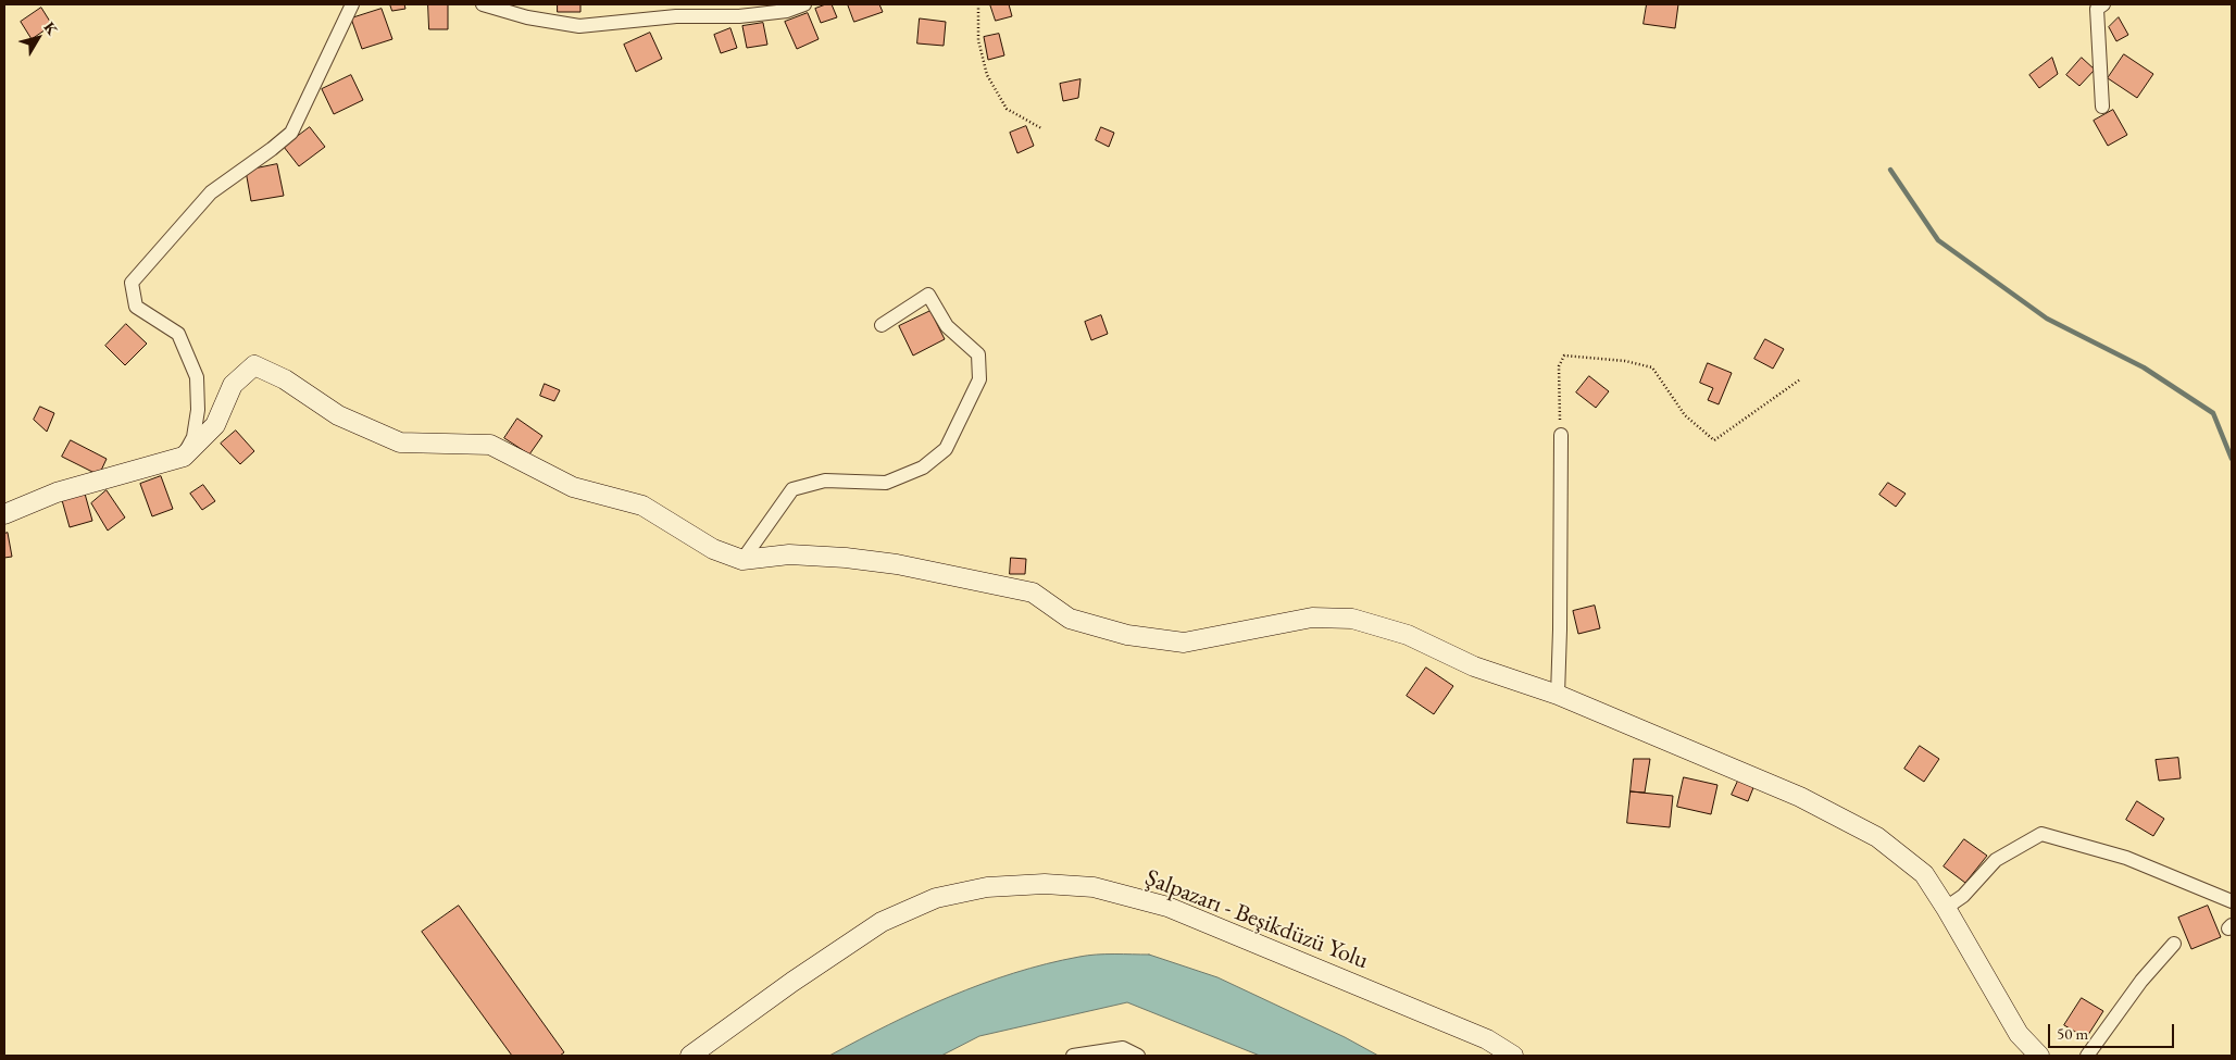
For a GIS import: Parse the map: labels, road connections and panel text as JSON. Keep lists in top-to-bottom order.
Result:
{
  "streets": {
    "street": ["Şalpazarı - Beşikdüzü Yolu"]
  },
  "scale_bar": "50 m",
  "north": "top right"
}
